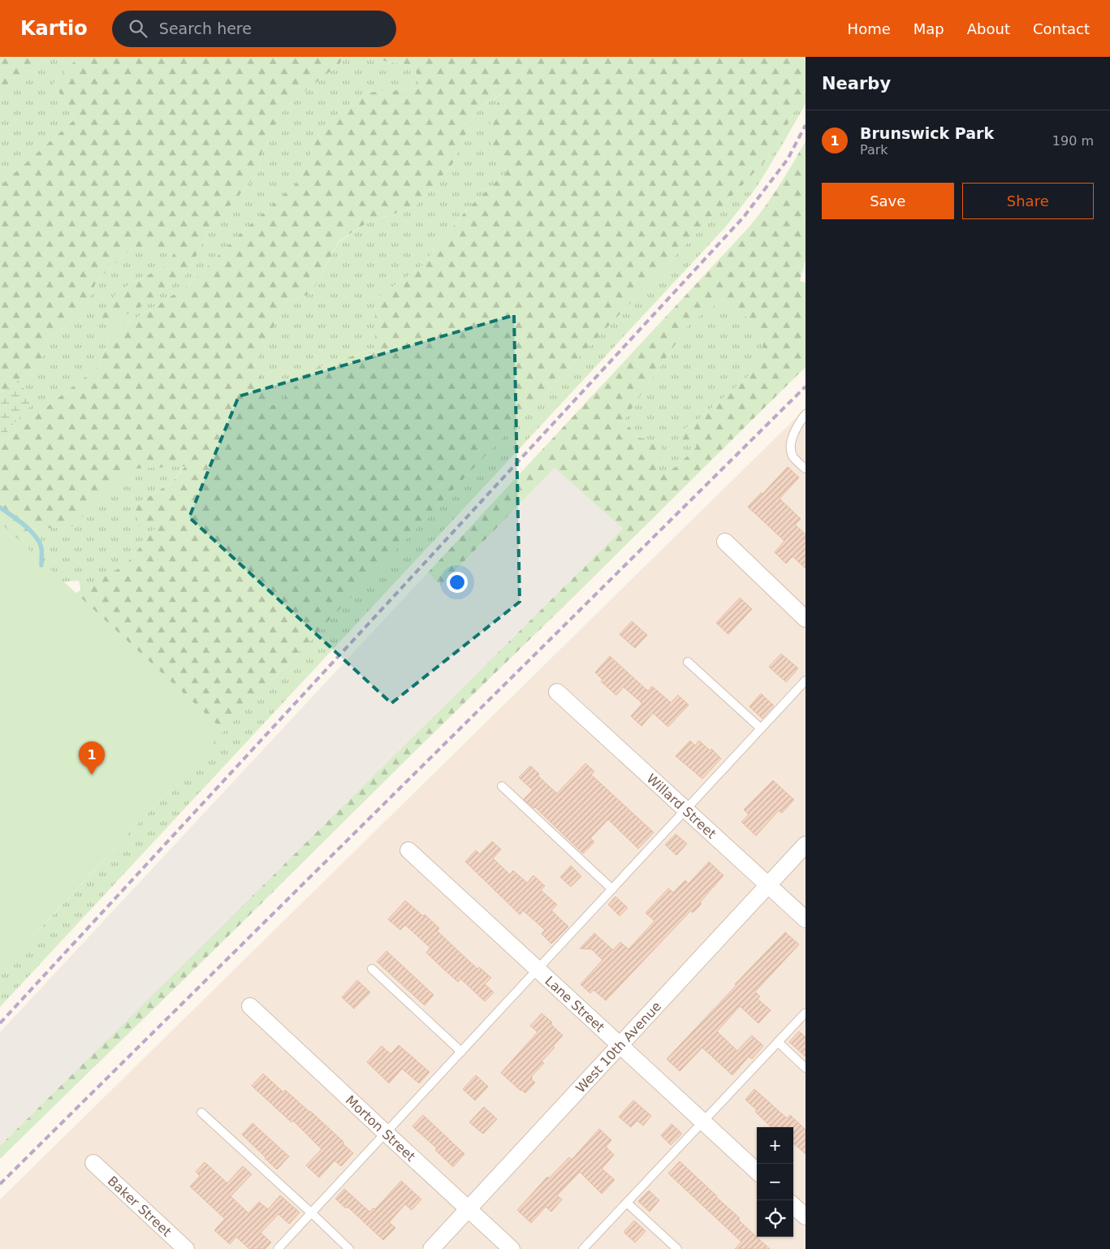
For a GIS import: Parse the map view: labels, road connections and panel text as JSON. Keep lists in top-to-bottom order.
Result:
{
  "streets": {
    "street": [
      "Willard Street",
      "Lane Street",
      "West 10th Avenue",
      "Morton Street",
      "Baker Street"
    ]
  },
  "crossings": [
    ["Willard Street", "West 10th Avenue"],
    ["Lane Street", "West 10th Avenue"],
    ["West 10th Avenue", "Morton Street"]
  ],
  "page": {
    "header": "Kartio",
    "search": "Search here",
    "nav": [
      "Home",
      "Map",
      "About",
      "Contact"
    ],
    "heading": "Nearby",
    "list": [
      {
        "mark": "1",
        "name": "Brunswick Park",
        "note": "Park",
        "value": "190 m"
      }
    ],
    "buttons": ["Save", "Share"],
    "pins": "1",
    "map_buttons": ["+", "−"]
  }
}
